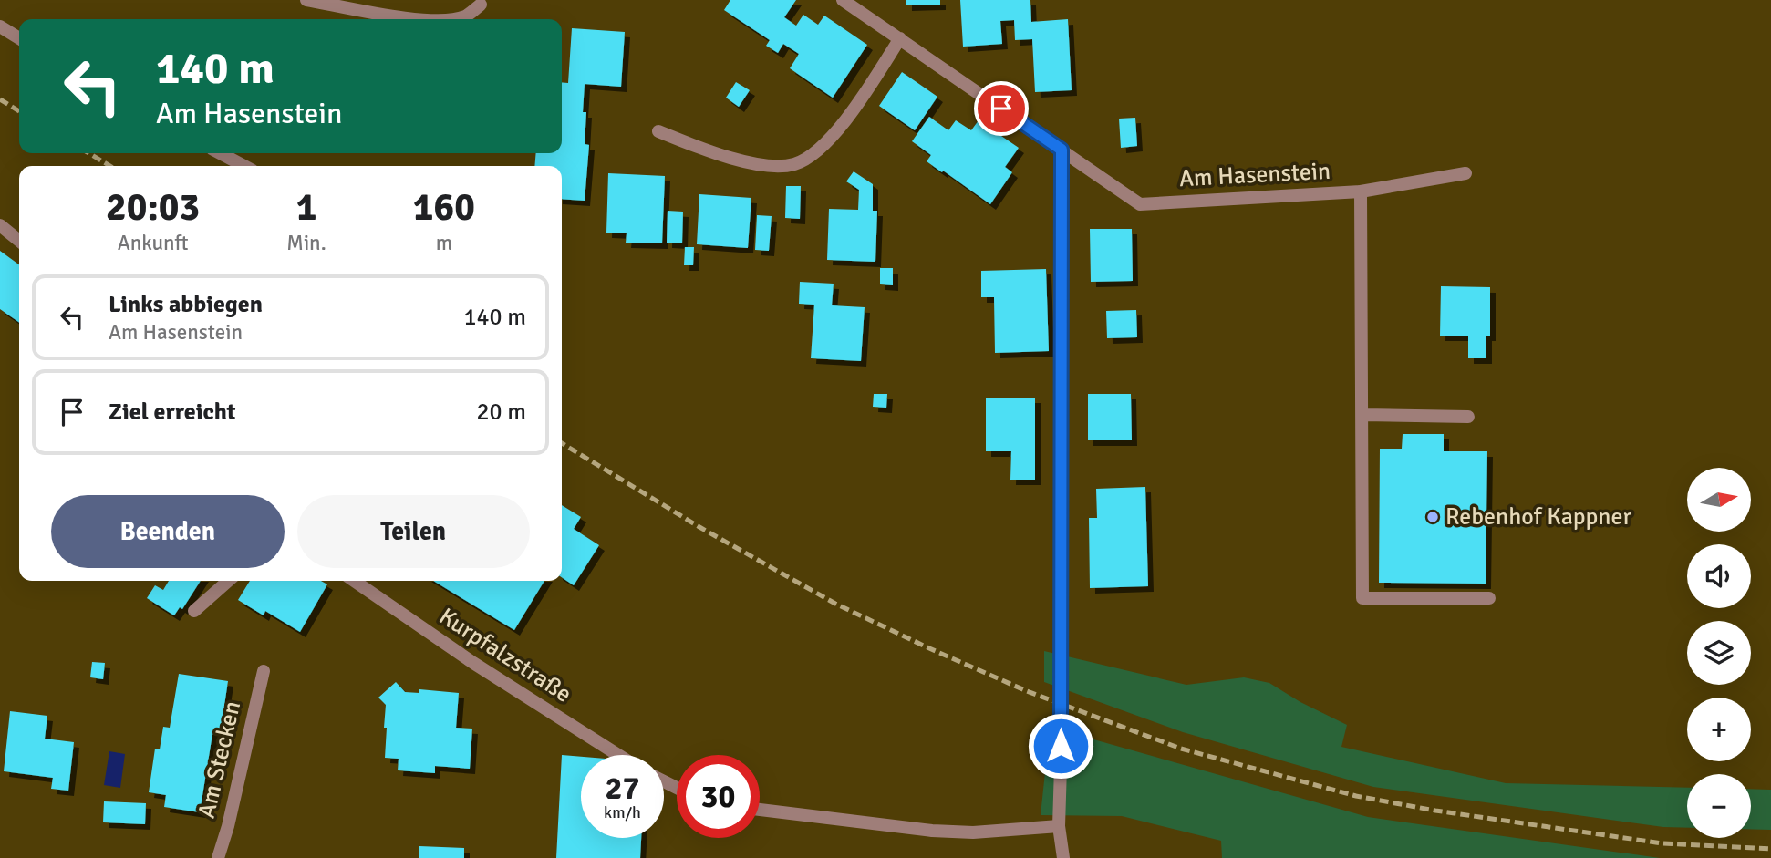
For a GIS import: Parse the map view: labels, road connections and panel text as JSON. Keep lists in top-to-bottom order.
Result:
{
  "streets": {
    "street": ["Am Hasenstein", "Kurpfalzstraße", "Am Stecken"]
  },
  "places": ["Rebenhof Kappner"],
  "north": "right",
  "page": {
    "turn": ["140 m", "Am Hasenstein"],
    "eta": [
      "20:03",
      "Ankunft",
      "1",
      "Min.",
      "160",
      "m"
    ],
    "list": [
      {
        "name": "Links abbiegen",
        "note": "Am Hasenstein",
        "value": "140 m"
      },
      {
        "name": "Ziel erreicht",
        "value": "20 m"
      }
    ],
    "map_buttons": ["+", "−"],
    "buttons": ["Beenden", "Teilen"],
    "speed": "27 km/h",
    "limit": "30"
  }
}
